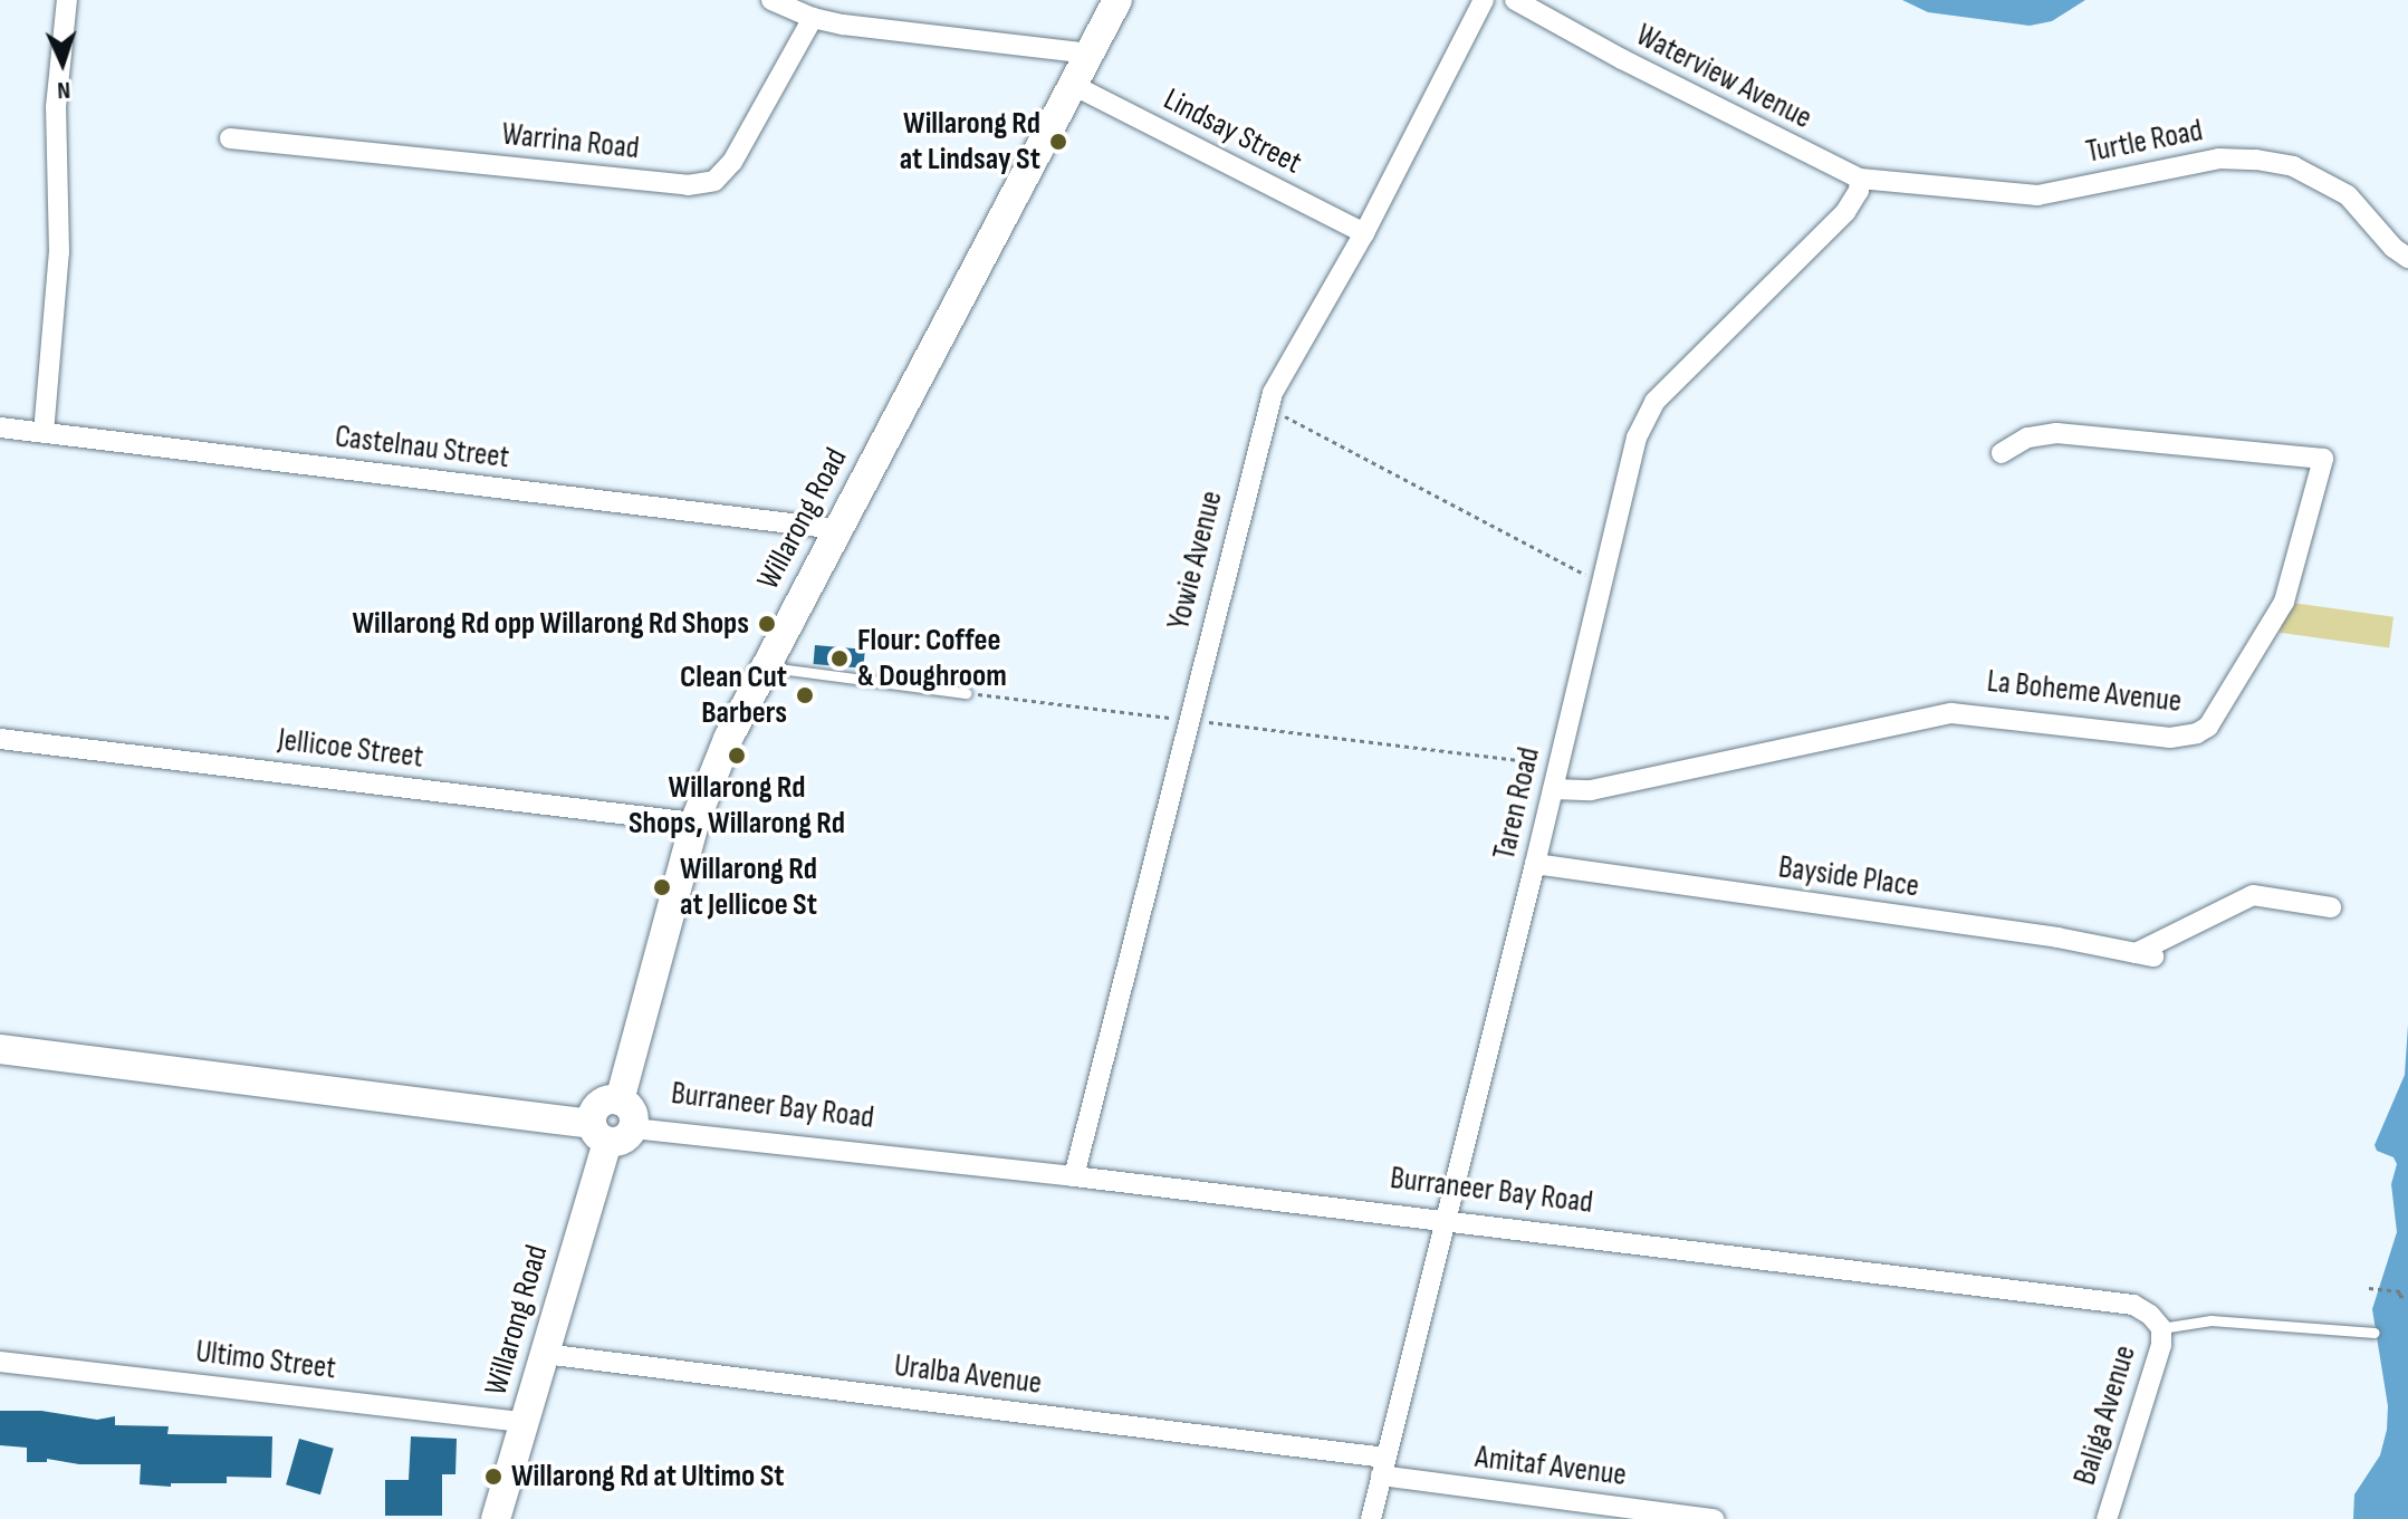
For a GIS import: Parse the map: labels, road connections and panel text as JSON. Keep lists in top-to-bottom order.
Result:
{
  "streets": {
    "street": [
      "Waterview Avenue",
      "Lindsay Street",
      "Warrina Road",
      "Turtle Road",
      "Castelnau Street",
      "Willarong Road",
      "Yowie Avenue",
      "La Boheme Avenue",
      "Jellicoe Street",
      "Taren Road",
      "Bayside Place",
      "Burraneer Bay Road",
      "Ultimo Street",
      "Uralba Avenue",
      "Baliga Avenue",
      "Amitaf Avenue"
    ]
  },
  "crossings": [
    ["Waterview Avenue", "Turtle Road"],
    ["Waterview Avenue", "Taren Road"],
    ["Lindsay Street", "Willarong Road"],
    ["Lindsay Street", "Yowie Avenue"],
    ["Turtle Road", "Taren Road"],
    ["Castelnau Street", "Willarong Road"],
    ["Willarong Road", "Jellicoe Street"],
    ["Willarong Road", "Burraneer Bay Road"],
    ["Willarong Road", "Ultimo Street"],
    ["Willarong Road", "Uralba Avenue"],
    ["Yowie Avenue", "Burraneer Bay Road"],
    ["La Boheme Avenue", "Taren Road"],
    ["Taren Road", "Bayside Place"],
    ["Taren Road", "Burraneer Bay Road"],
    ["Taren Road", "Uralba Avenue"],
    ["Taren Road", "Amitaf Avenue"],
    ["Burraneer Bay Road", "Baliga Avenue"],
    ["Uralba Avenue", "Amitaf Avenue"]
  ],
  "places": [
    "Willarong Rd at Lindsay St",
    "Willarong Rd opp Willarong Rd Shops",
    "Flour: Coffee & Doughroom",
    "Clean Cut Barbers",
    "Willarong Rd Shops, Willarong Rd",
    "Willarong Rd at Jellicoe St",
    "Willarong Rd at Ultimo St"
  ],
  "north": "bottom"
}
